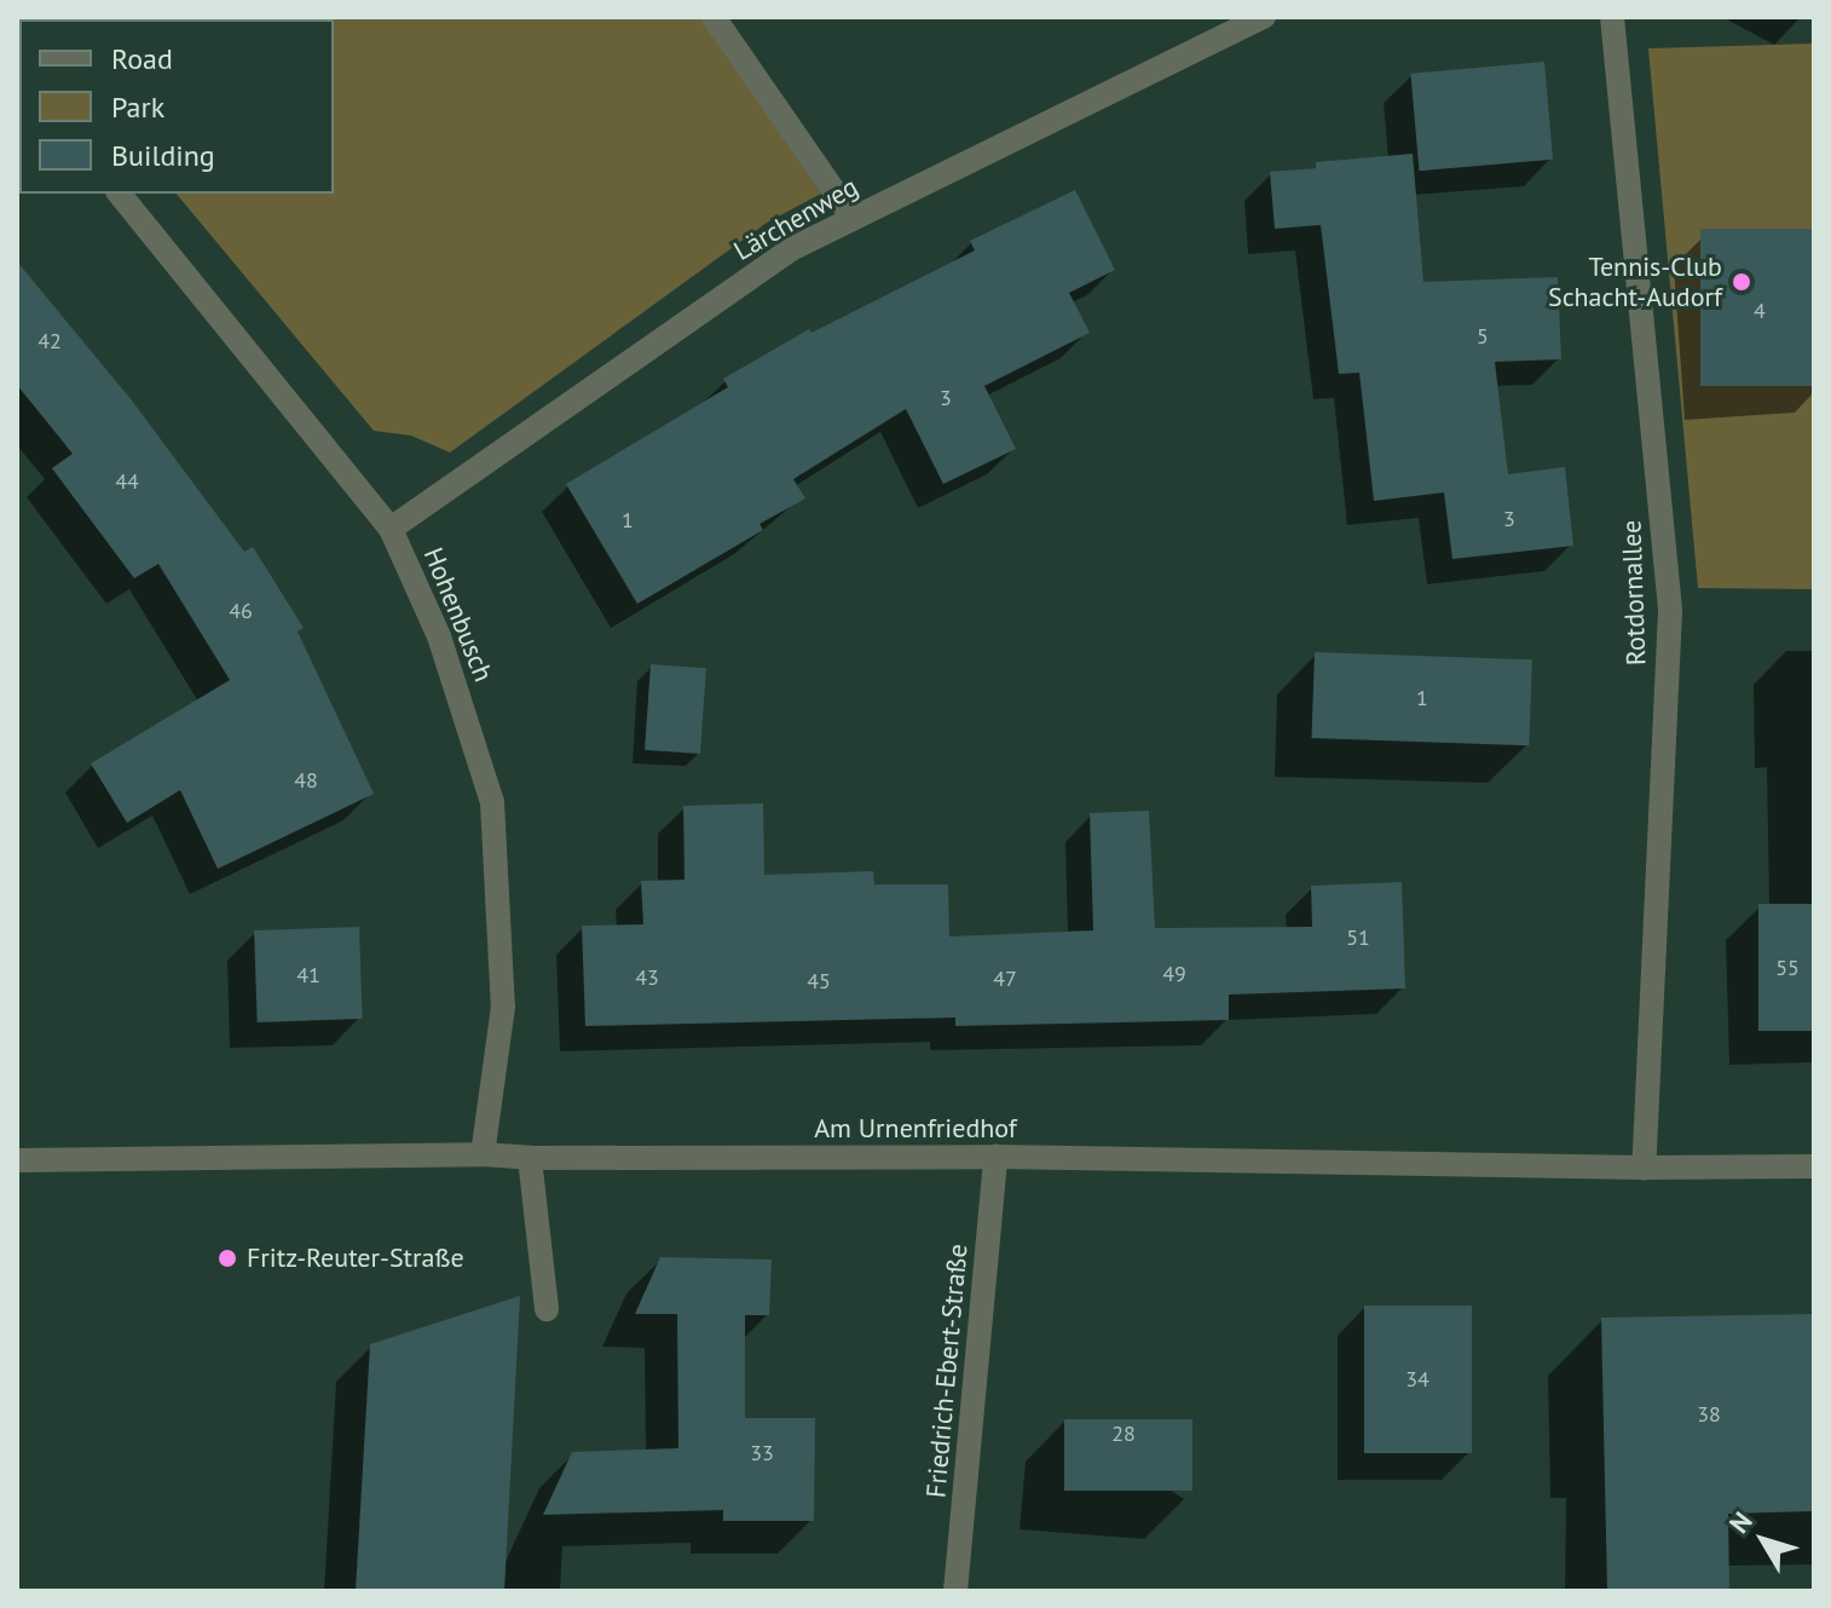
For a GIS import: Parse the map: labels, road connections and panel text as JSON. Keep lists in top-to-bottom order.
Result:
{
  "streets": {
    "street": [
      "Lärchenweg",
      "Rotdornallee",
      "Hohenbusch",
      "Am Urnenfriedhof",
      "Friedrich-Ebert-Straße"
    ]
  },
  "crossings": [
    ["Lärchenweg", "Hohenbusch"],
    ["Rotdornallee", "Am Urnenfriedhof"],
    ["Hohenbusch", "Am Urnenfriedhof"],
    ["Am Urnenfriedhof", "Friedrich-Ebert-Straße"]
  ],
  "places": ["Tennis-Club Schacht-Audorf", "Fritz-Reuter-Straße"],
  "house_numbers": [
    "4",
    "5",
    "42",
    "3",
    "44",
    "3",
    "1",
    "46",
    "1",
    "48",
    "51",
    "55",
    "49",
    "41",
    "43",
    "47",
    "45",
    "34",
    "38",
    "28",
    "33"
  ],
  "legend": ["Road", "Park", "Building"],
  "north": "top left"
}
